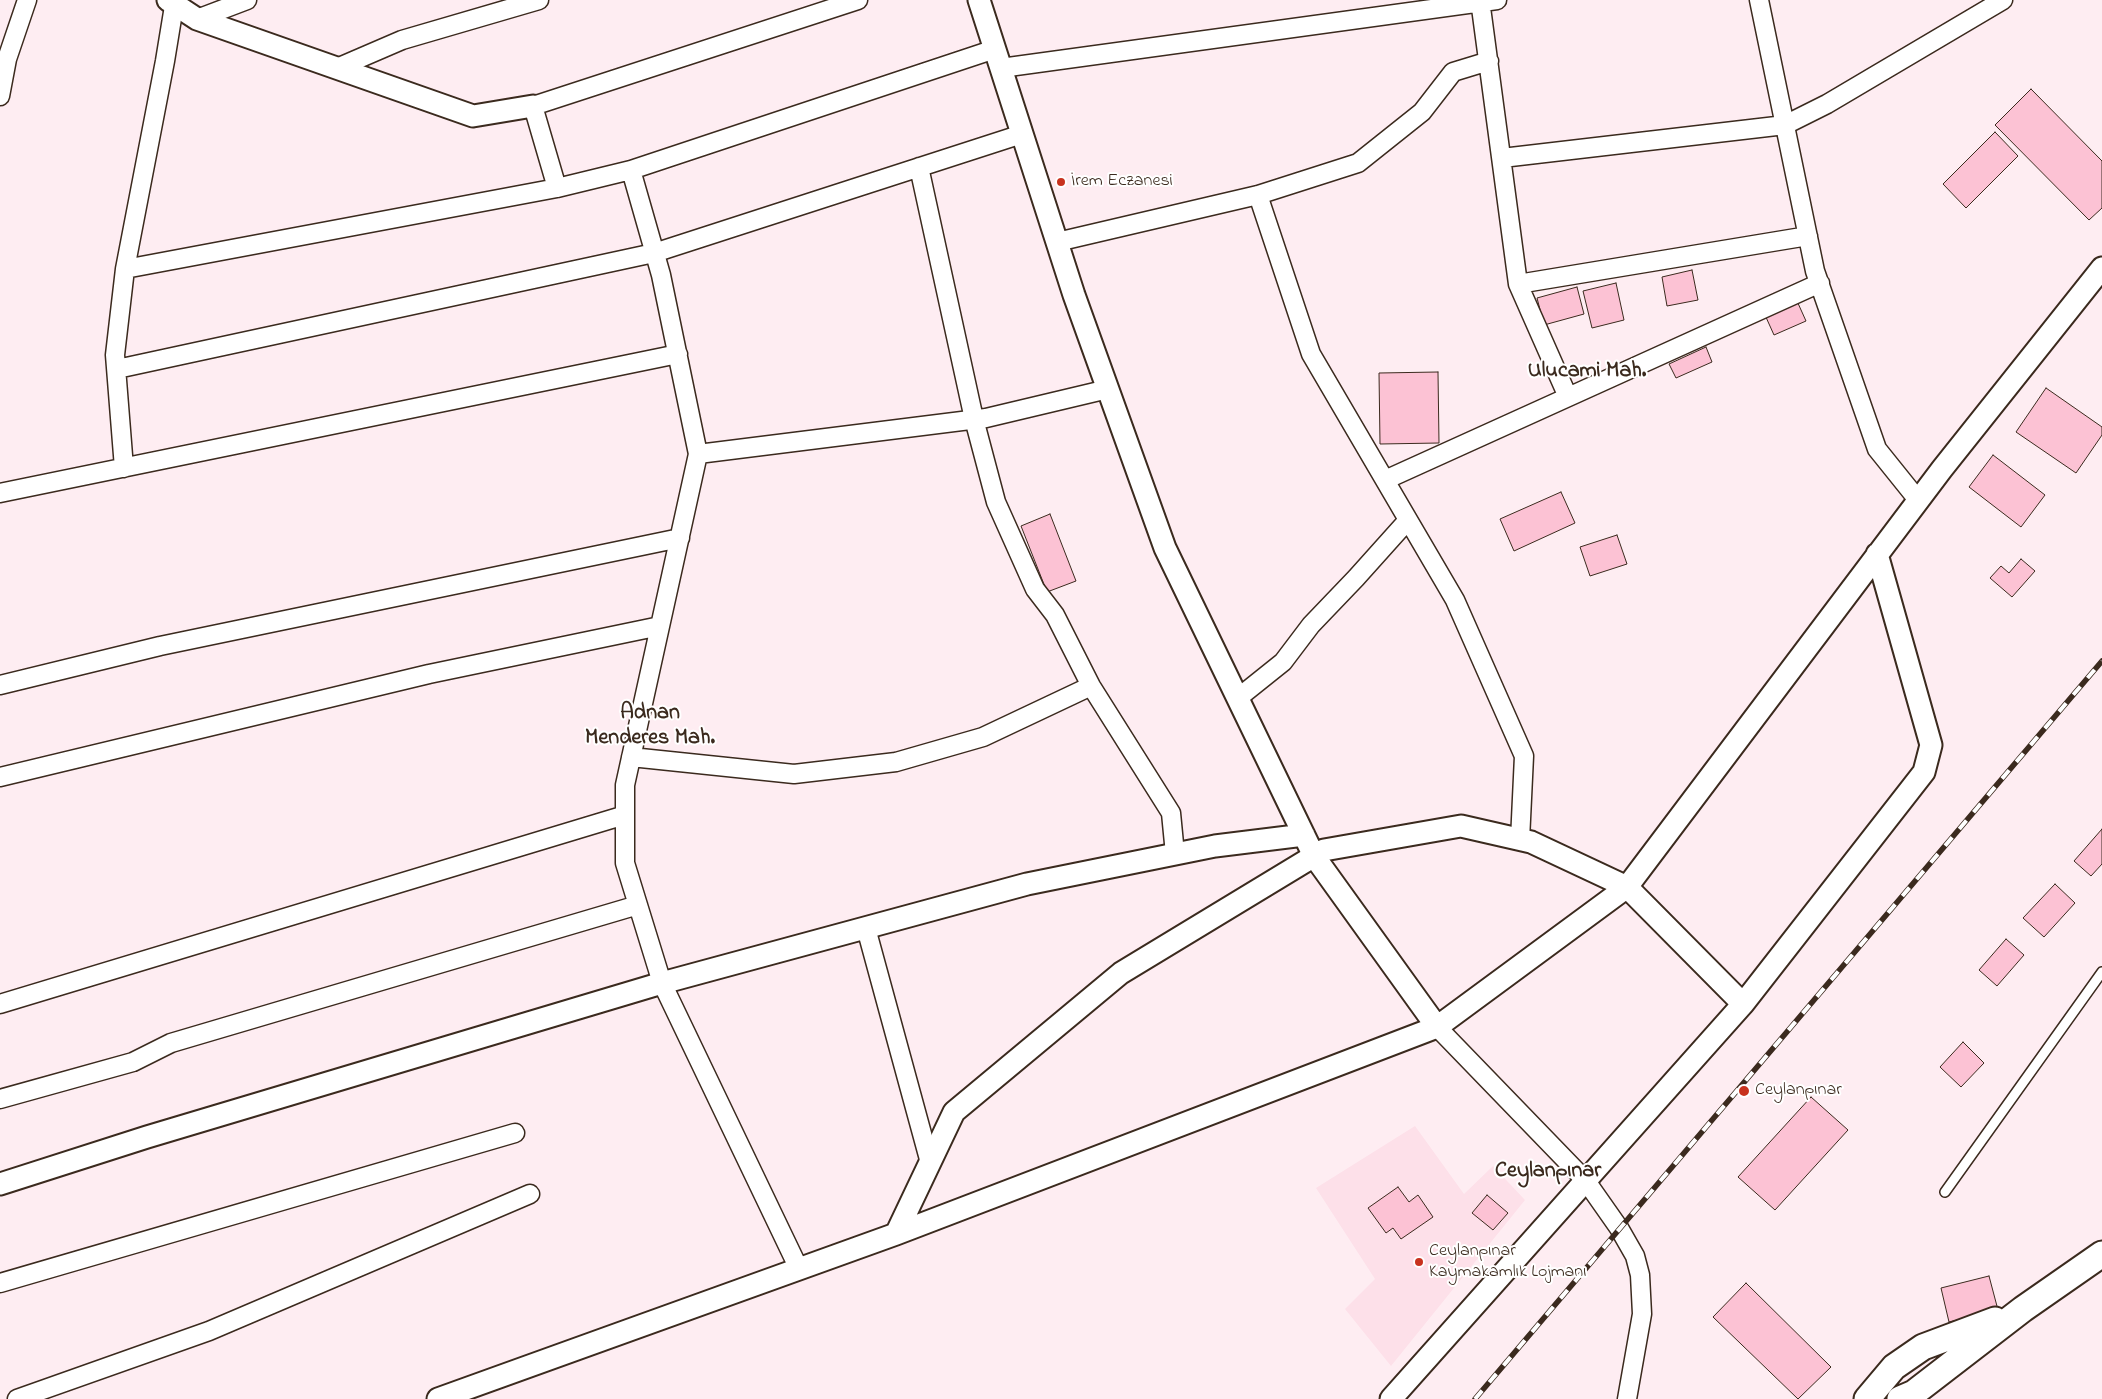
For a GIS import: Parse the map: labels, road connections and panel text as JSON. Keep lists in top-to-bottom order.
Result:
{
  "districts": ["Ulucami Mah.", "Adnan Menderes Mah.", "Ceylanpınar"],
  "places": ["İrem Eczanesi", "Ceylanpınar", "Ceylanpınar Kaymakamlık Lojmanı"]
}
